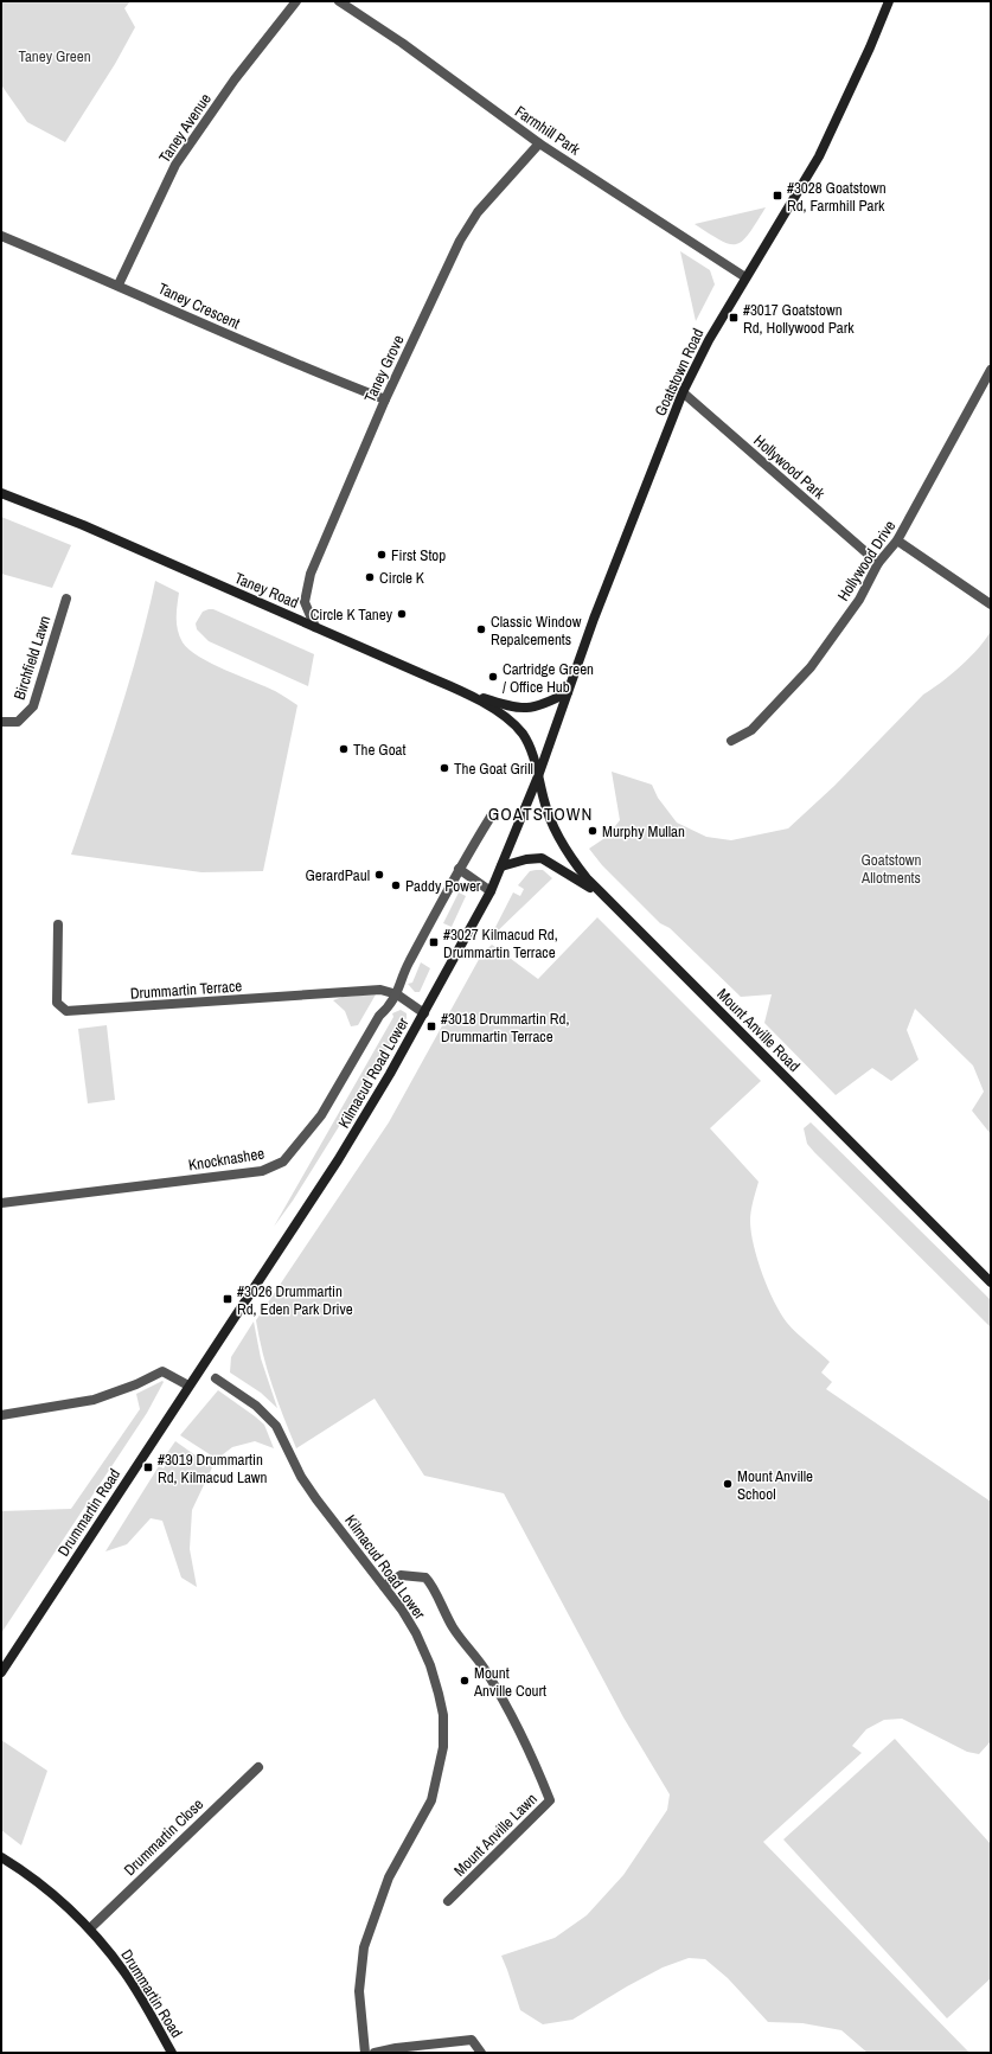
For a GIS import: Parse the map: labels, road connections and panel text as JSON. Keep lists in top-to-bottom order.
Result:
{
  "streets": {
    "main road": [
      "Goatstown Road",
      "Taney Road",
      "Mount Anville Road",
      "Kilmacud Road Lower",
      "Drummartin Road"
    ],
    "street": [
      "Taney Avenue",
      "Farmhill Park",
      "Taney Crescent",
      "Taney Grove",
      "Hollywood Park",
      "Hollywood Drive",
      "Birchfield Lawn",
      "Drummartin Terrace",
      "Knocknashee",
      "Mount Anville Lawn",
      "Drummartin Close"
    ]
  },
  "crossings": [
    ["Taney Avenue", "Taney Crescent"],
    ["Farmhill Park", "Taney Grove"],
    ["Farmhill Park", "Goatstown Road"],
    ["Taney Crescent", "Taney Grove"],
    ["Taney Grove", "Taney Road"],
    ["Goatstown Road", "Hollywood Park"],
    ["Goatstown Road", "Taney Road"],
    ["Goatstown Road", "Mount Anville Road"],
    ["Goatstown Road", "Kilmacud Road Lower"],
    ["Hollywood Park", "Hollywood Drive"],
    ["Taney Road", "Mount Anville Road"],
    ["Taney Road", "Kilmacud Road Lower"],
    ["Drummartin Terrace", "Knocknashee"],
    ["Mount Anville Road", "Kilmacud Road Lower"],
    ["Kilmacud Road Lower", "Drummartin Road"],
    ["Kilmacud Road Lower", "Mount Anville Lawn"],
    ["Drummartin Road", "Drummartin Close"]
  ],
  "districts": ["GOATSTOWN"],
  "parks": ["Taney Green", "Goatstown Allotments"],
  "places": {
    "transit": [
      "#3028 Goatstown Rd, Farmhill Park",
      "#3017 Goatstown Rd, Hollywood Park",
      "#3027 Kilmacud Rd, Drummartin Terrace",
      "#3018 Drummartin Rd, Drummartin Terrace",
      "#3026 Drummartin Rd, Eden Park Drive",
      "#3019 Drummartin Rd, Kilmacud Lawn"
    ],
    "other": [
      "First Stop",
      "Circle K",
      "Circle K Taney",
      "Classic Window Repalcements",
      "Cartridge Green / Office Hub",
      "The Goat",
      "The Goat Grill",
      "Murphy Mullan",
      "GerardPaul",
      "Paddy Power",
      "Mount Anville School",
      "Mount Anville Court"
    ]
  }
}
